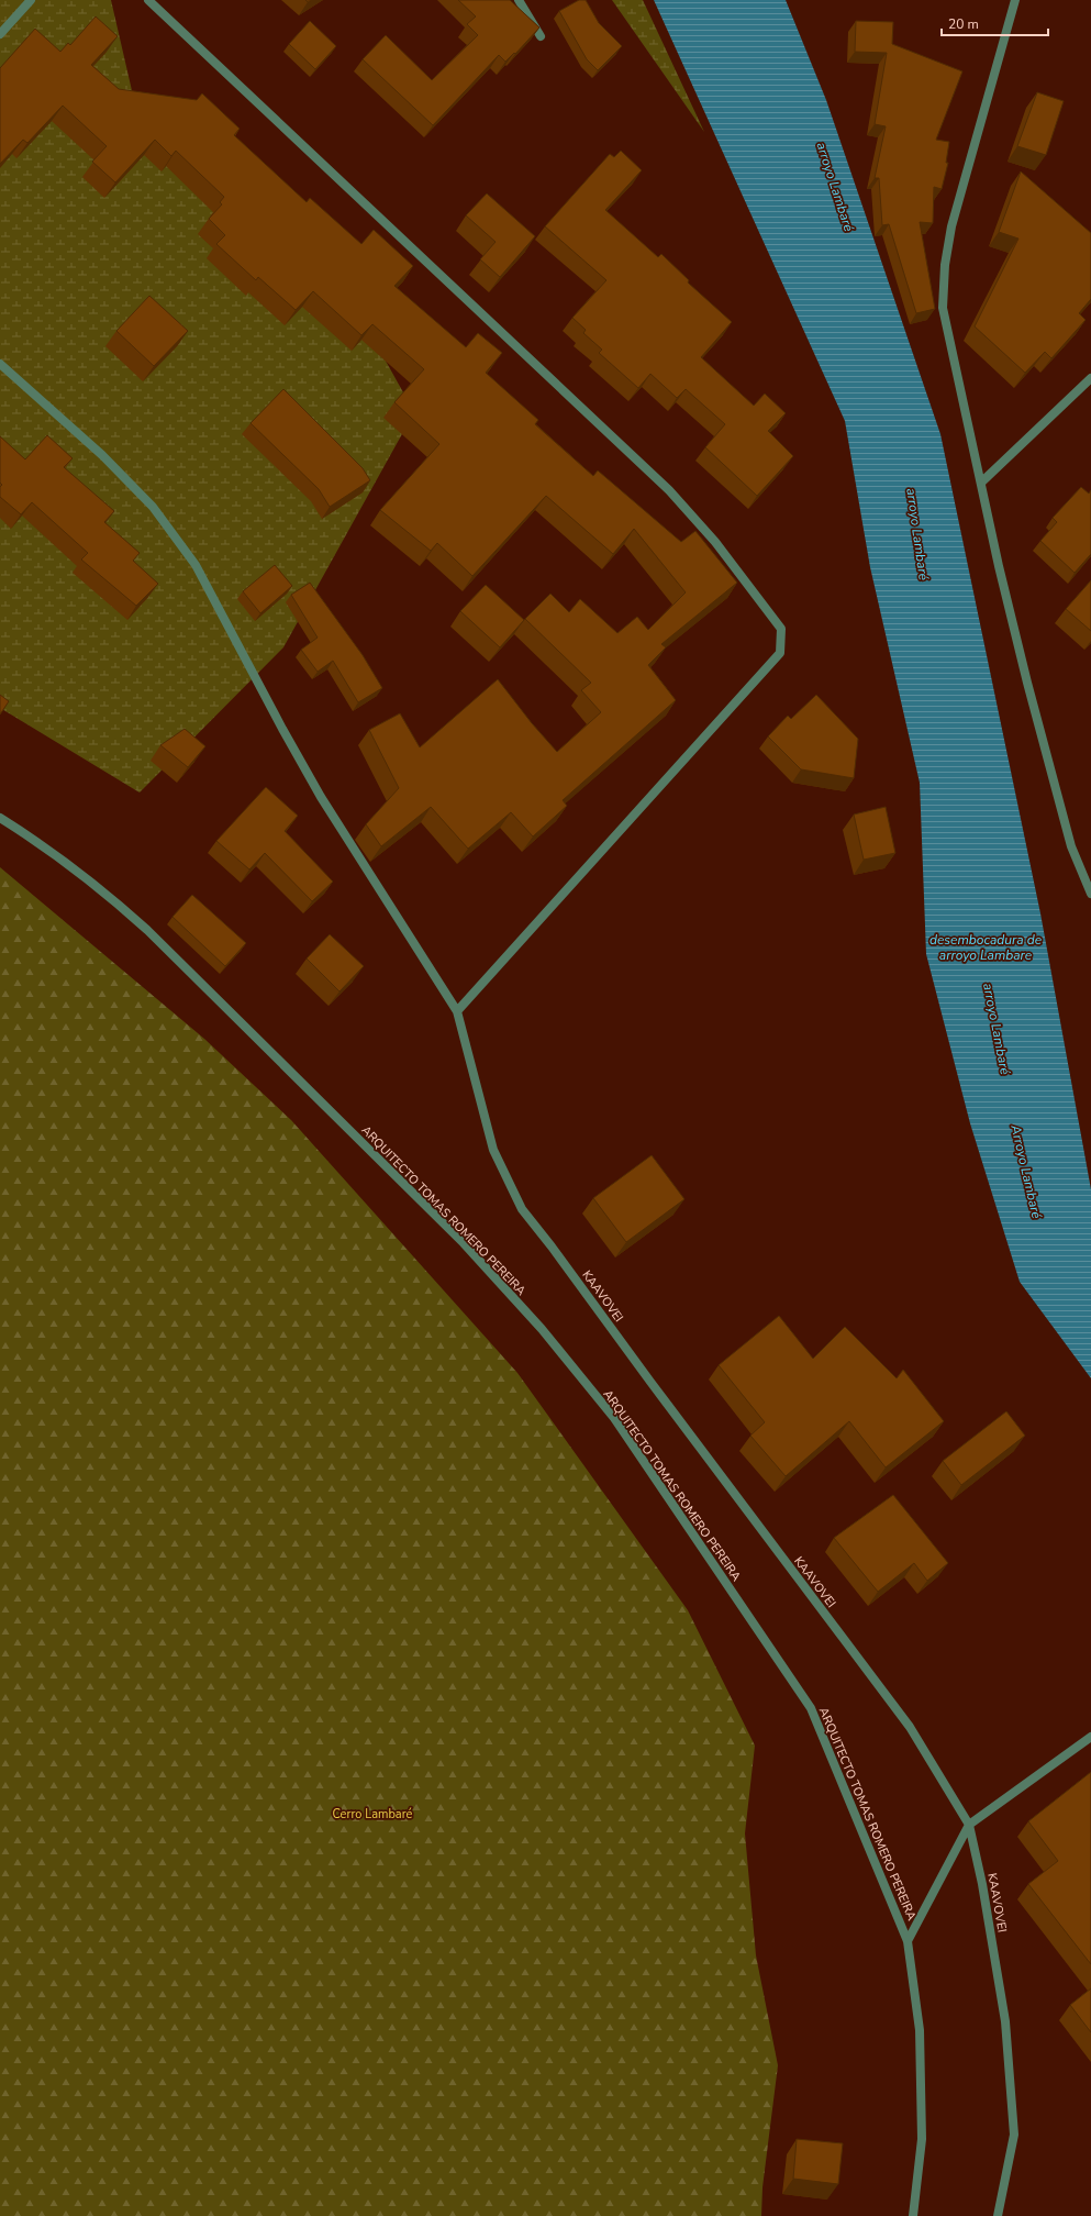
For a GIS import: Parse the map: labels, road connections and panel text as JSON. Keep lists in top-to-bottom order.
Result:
{
  "streets": {
    "street": ["ARQUITECTO TOMAS ROMERO PEREIRA", "KAAVOVEI"]
  },
  "water": ["arroyo Lambaré", "desembocadura de arroyo Lambare", "Arroyo Lambaré"],
  "parks": ["Cerro Lambaré"],
  "scale_bar": "20 m"
}
